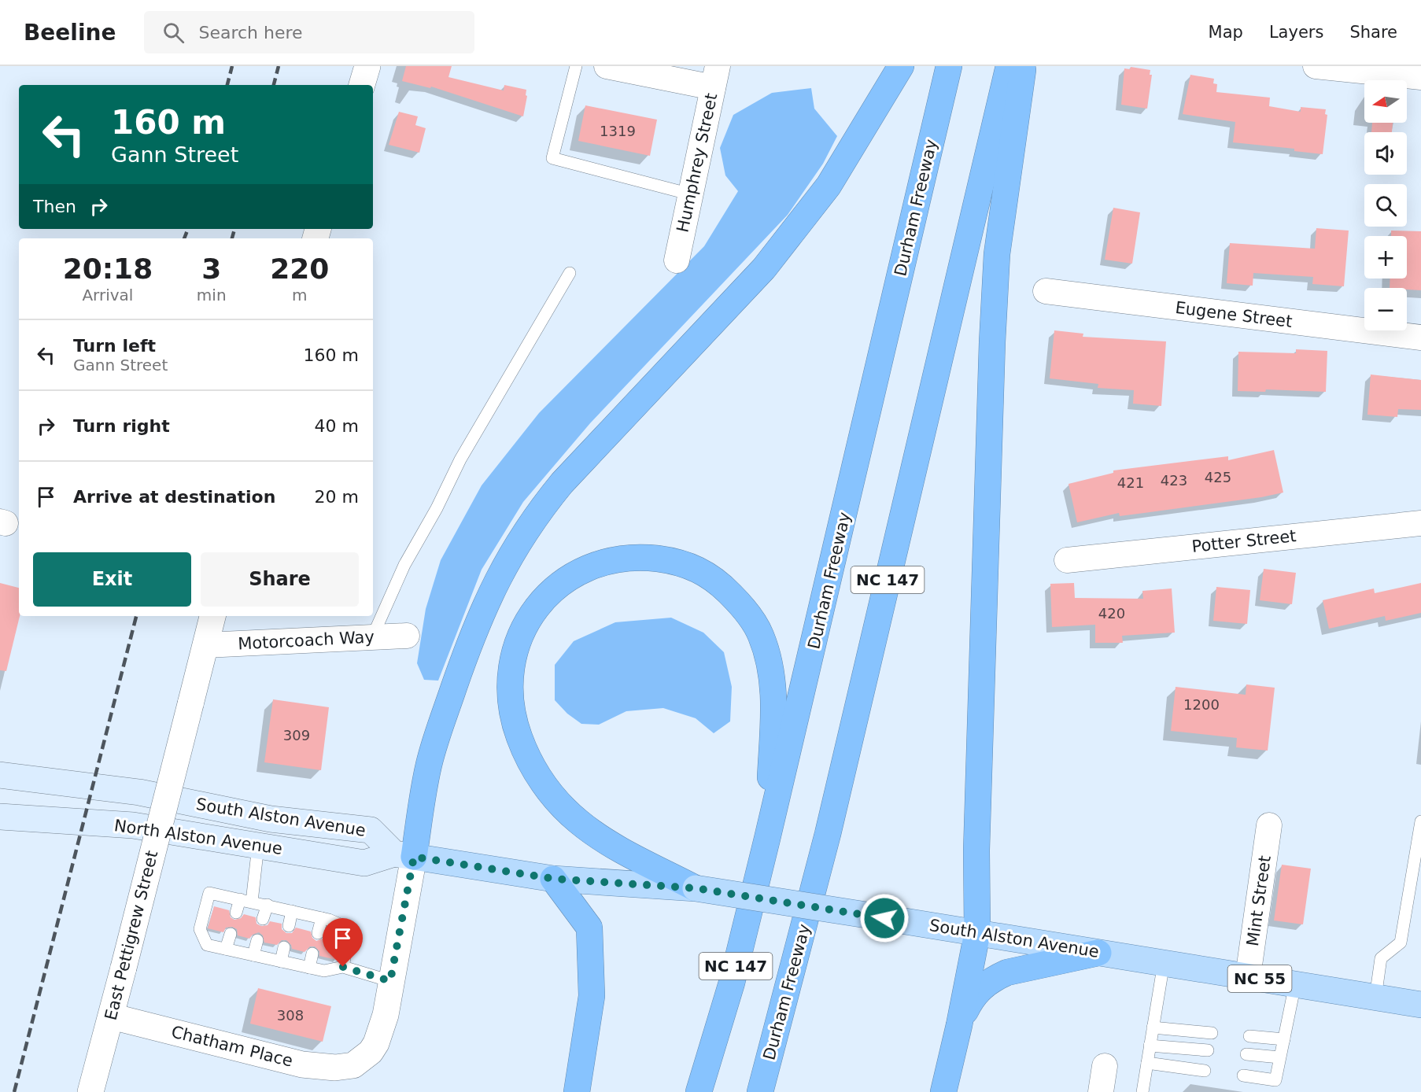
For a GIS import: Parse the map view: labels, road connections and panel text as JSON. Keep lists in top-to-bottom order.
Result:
{
  "streets": {
    "highway": ["Durham Freeway", "NC 147"],
    "main road": ["South Alston Avenue", "North Alston Avenue", "NC 55"],
    "street": [
      "Humphrey Street",
      "Eugene Street",
      "Potter Street",
      "Motorcoach Way",
      "Mint Street",
      "East Pettigrew Street",
      "Chatham Place"
    ]
  },
  "crossings": [
    ["Motorcoach Way", "East Pettigrew Street"],
    ["South Alston Avenue", "North Alston Avenue"],
    ["South Alston Avenue", "Mint Street"],
    ["East Pettigrew Street", "Chatham Place"]
  ],
  "house_numbers": [
    "1319",
    "425",
    "423",
    "421",
    "420",
    "1200",
    "309",
    "308"
  ],
  "north": "left",
  "page": {
    "header": "Beeline",
    "search": "Search here",
    "nav": ["Map", "Layers", "Share"],
    "map_buttons": ["+", "−"],
    "turn": ["160 m", "Gann Street"],
    "then": "Then",
    "eta": [
      "20:18",
      "Arrival",
      "3",
      "min",
      "220",
      "m"
    ],
    "list": [
      {
        "name": "Turn left",
        "note": "Gann Street",
        "value": "160 m"
      },
      {
        "name": "Turn right",
        "value": "40 m"
      },
      {
        "name": "Arrive at destination",
        "value": "20 m"
      }
    ],
    "buttons": ["Exit", "Share"]
  }
}
